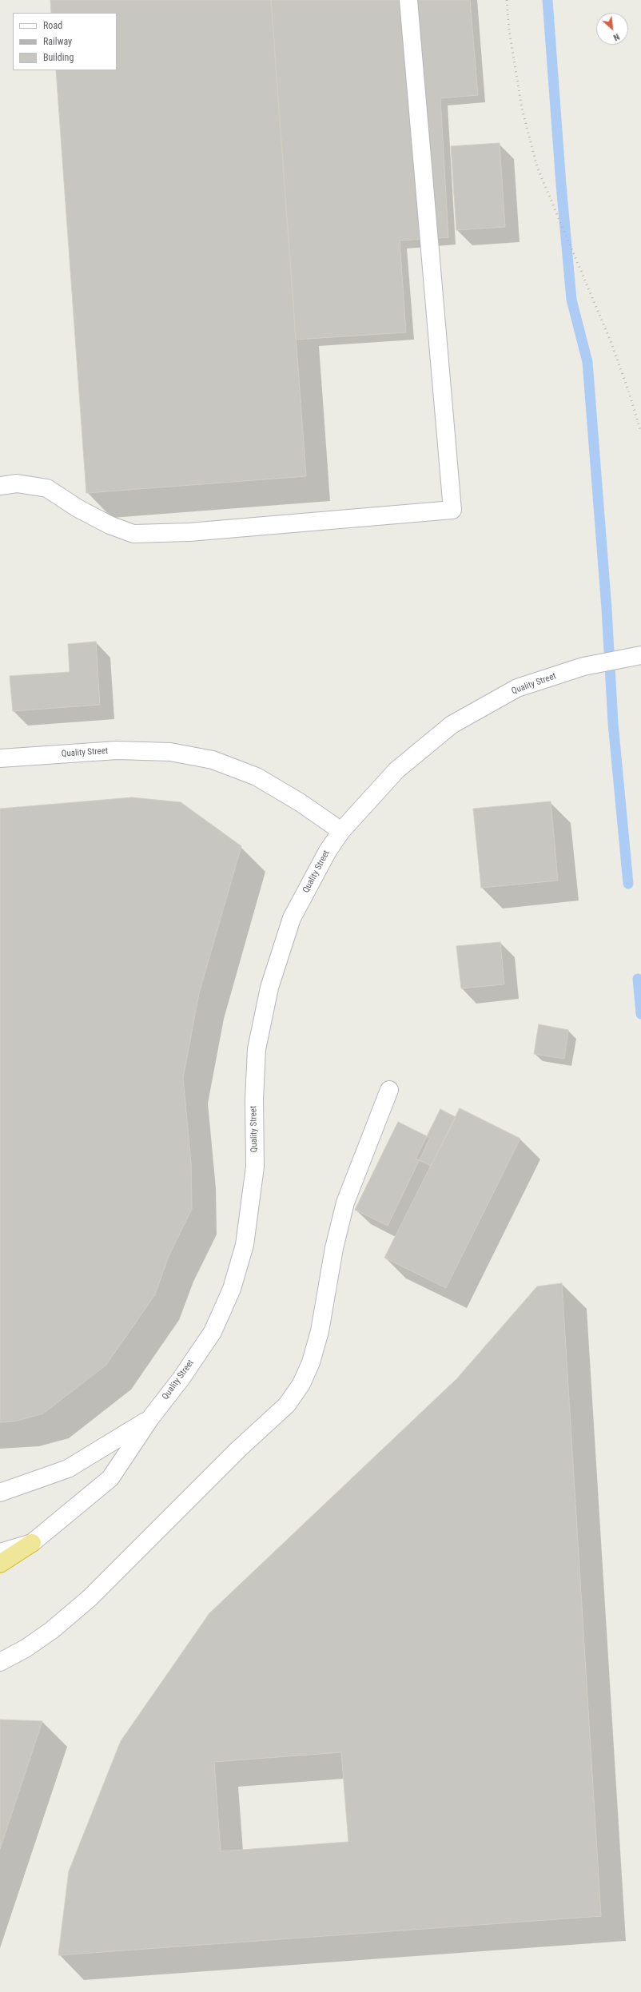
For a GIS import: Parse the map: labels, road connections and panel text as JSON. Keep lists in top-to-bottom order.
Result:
{
  "streets": {
    "street": ["Quality Street"]
  },
  "legend": ["Road", "Railway", "Building"],
  "north": "bottom right"
}
